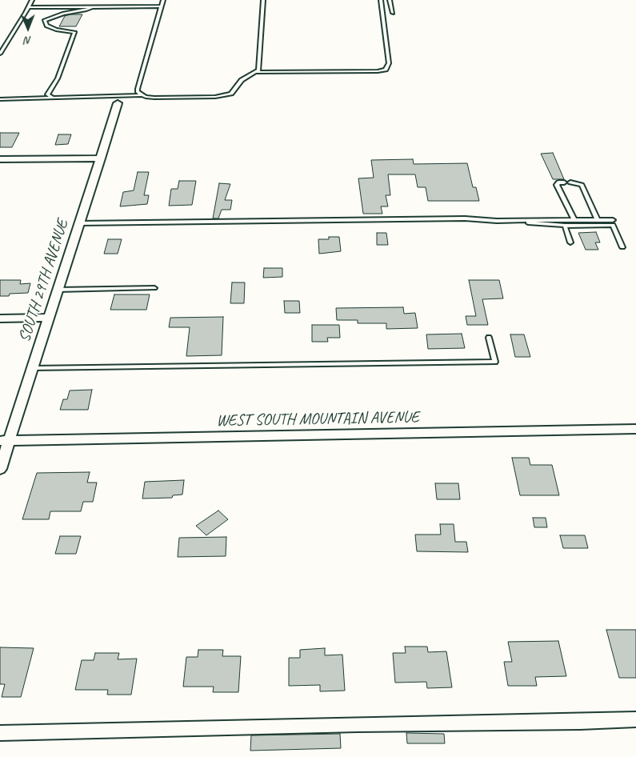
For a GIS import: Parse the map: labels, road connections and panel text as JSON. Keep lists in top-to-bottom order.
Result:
{
  "streets": {
    "street": ["SOUTH 29TH AVENUE", "WEST SOUTH MOUNTAIN AVENUE"]
  },
  "crossings": [
    ["SOUTH 29TH AVENUE", "WEST SOUTH MOUNTAIN AVENUE"]
  ],
  "north": "bottom"
}
